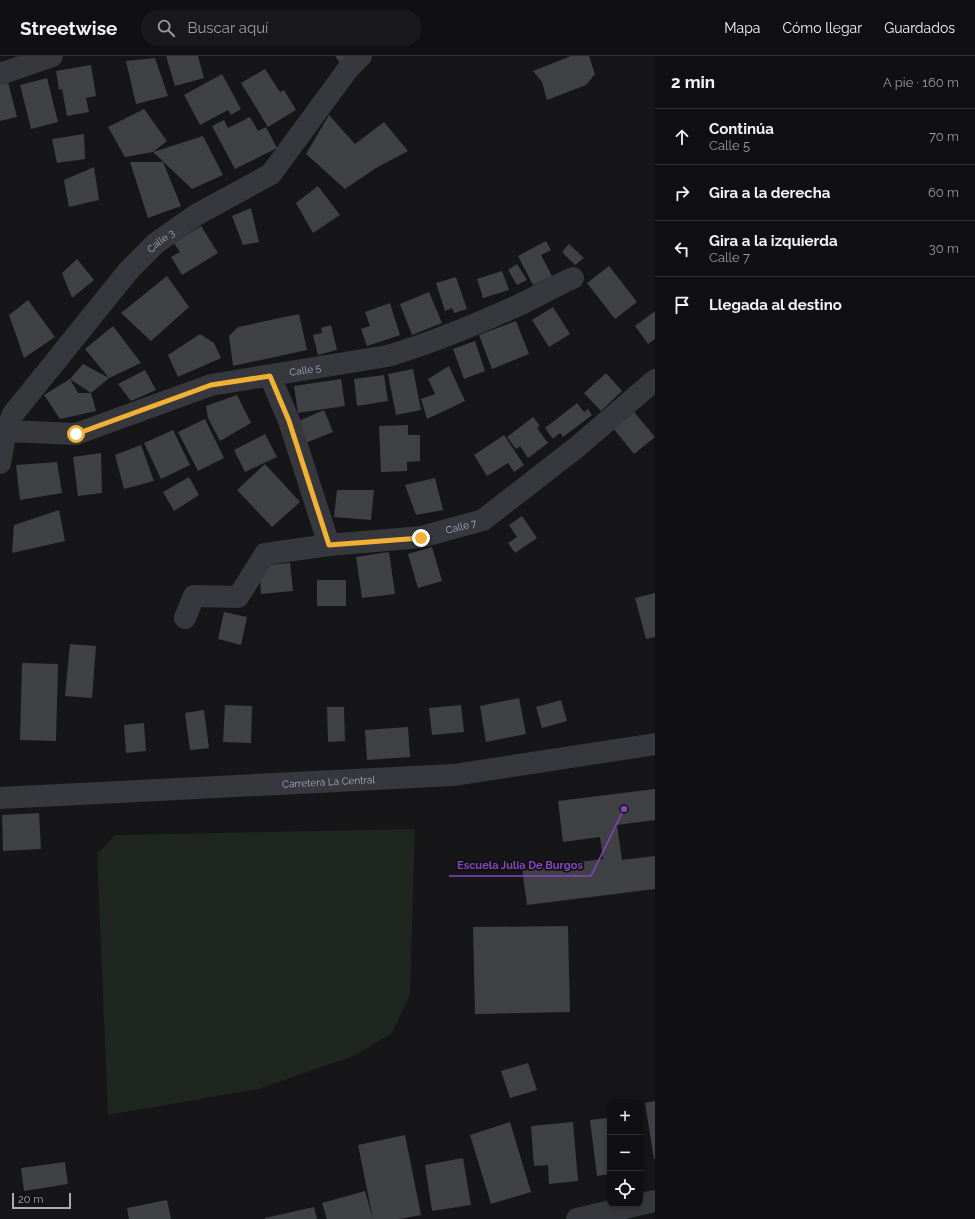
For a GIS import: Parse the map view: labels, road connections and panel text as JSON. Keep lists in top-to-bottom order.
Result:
{
  "streets": {
    "street": [
      "Calle 3",
      "Calle 5",
      "Calle 7",
      "Carretera La Central"
    ]
  },
  "crossings": [
    ["Calle 3", "Calle 5"]
  ],
  "places": ["Escuela Julia De Burgos"],
  "scale_bar": "20 m",
  "page": {
    "header": "Streetwise",
    "search": "Buscar aquí",
    "nav": ["Mapa", "Cómo llegar", "Guardados"],
    "heading": ["2 min", "A pie · 160 m"],
    "list": [
      ["Continúa", "Calle 5", "70 m"],
      ["Gira a la derecha", "60 m"],
      ["Gira a la izquierda", "Calle 7", "30 m"],
      "Llegada al destino"
    ],
    "map_buttons": ["+", "−"],
    "scale": "20 m"
  }
}
